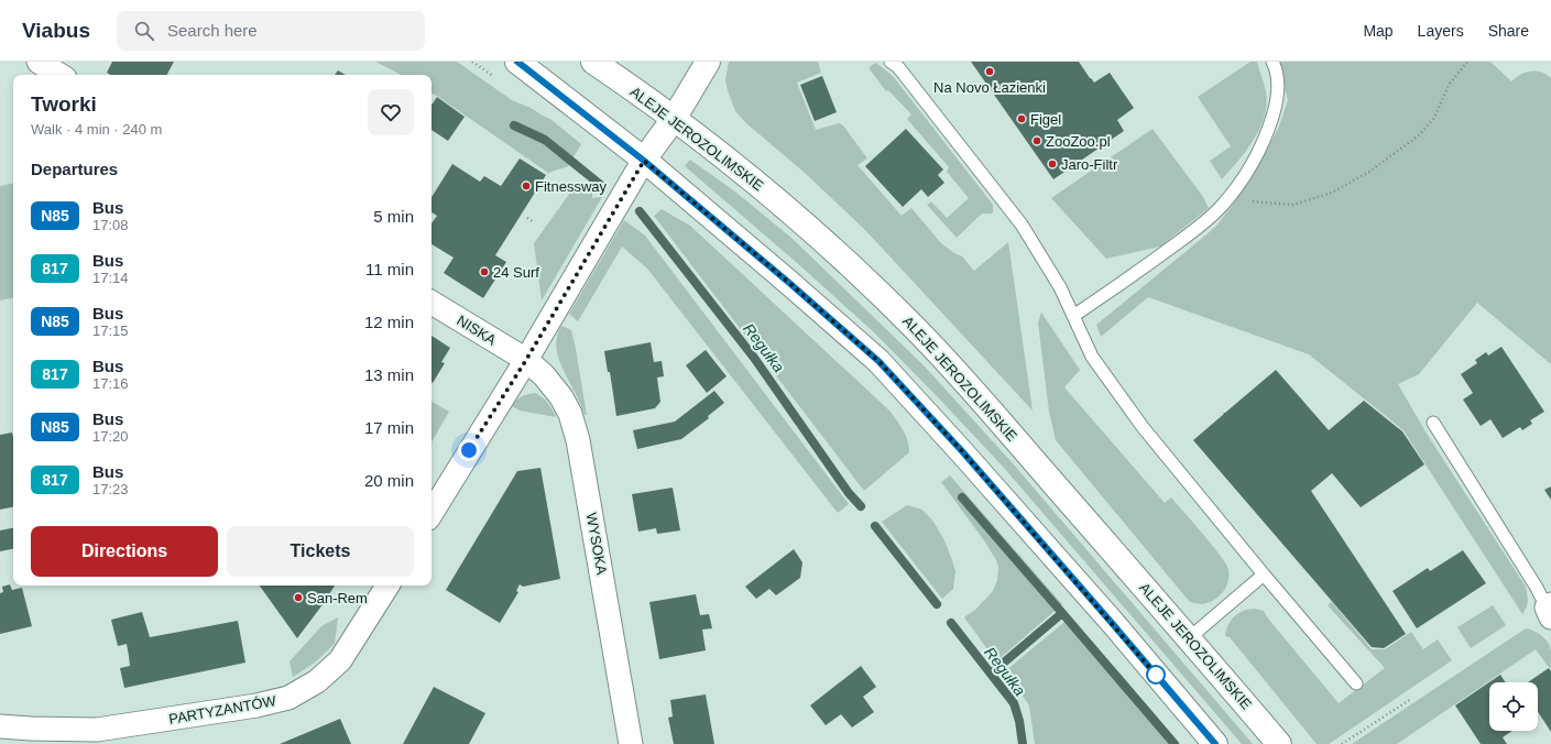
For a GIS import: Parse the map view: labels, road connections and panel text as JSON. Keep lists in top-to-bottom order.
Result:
{
  "streets": {
    "main road": ["ALEJE JEROZOLIMSKIE"],
    "street": ["NISKA", "WYSOKA", "PARTYZANTÓW"]
  },
  "crossings": [
    ["NISKA", "WYSOKA"]
  ],
  "water": ["Regułka"],
  "places": [
    "Na Novo Łazienki",
    "Figel",
    "ZooZoo.pl",
    "Jaro-Filtr",
    "Fitnessway",
    "24 Surf",
    "San-Rem"
  ],
  "lines": ["bus line N85"],
  "page": {
    "header": "Viabus",
    "search": "Search here",
    "nav": ["Map", "Layers", "Share"],
    "heading": [
      ["Tworki", "Walk · 4 min · 240 m"],
      "Departures"
    ],
    "list": [
      {
        "mark": "N85",
        "name": "Bus",
        "note": "17:08",
        "value": "5 min"
      },
      {
        "mark": "817",
        "name": "Bus",
        "note": "17:14",
        "value": "11 min"
      },
      {
        "mark": "N85",
        "name": "Bus",
        "note": "17:15",
        "value": "12 min"
      },
      {
        "mark": "817",
        "name": "Bus",
        "note": "17:16",
        "value": "13 min"
      },
      {
        "mark": "N85",
        "name": "Bus",
        "note": "17:20",
        "value": "17 min"
      },
      {
        "mark": "817",
        "name": "Bus",
        "note": "17:23",
        "value": "20 min"
      }
    ],
    "buttons": ["Directions", "Tickets"]
  }
}
